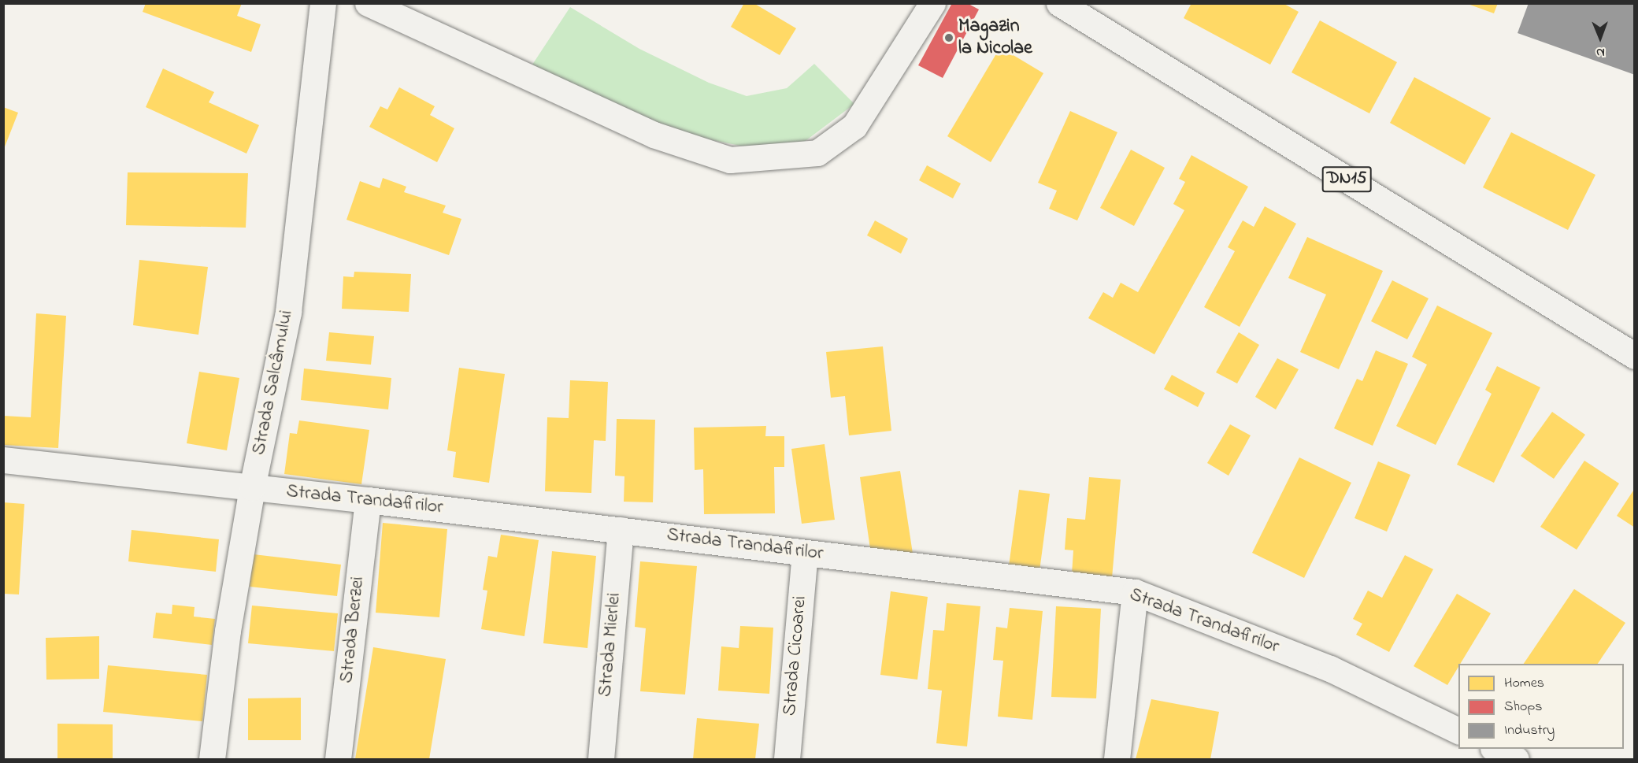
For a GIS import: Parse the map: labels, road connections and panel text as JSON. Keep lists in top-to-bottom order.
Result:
{
  "streets": {
    "street": [
      "DN15",
      "Strada Salcâmului",
      "Strada Trandafirilor",
      "Strada Berzei",
      "Strada Mierlei",
      "Strada Cicoarei"
    ]
  },
  "crossings": [
    ["Strada Salcâmului", "Strada Trandafirilor"],
    ["Strada Trandafirilor", "Strada Berzei"],
    ["Strada Trandafirilor", "Strada Mierlei"],
    ["Strada Trandafirilor", "Strada Cicoarei"]
  ],
  "places": ["Magazin la Nicolae"],
  "legend": ["Homes", "Shops", "Industry"],
  "north": "bottom"
}
